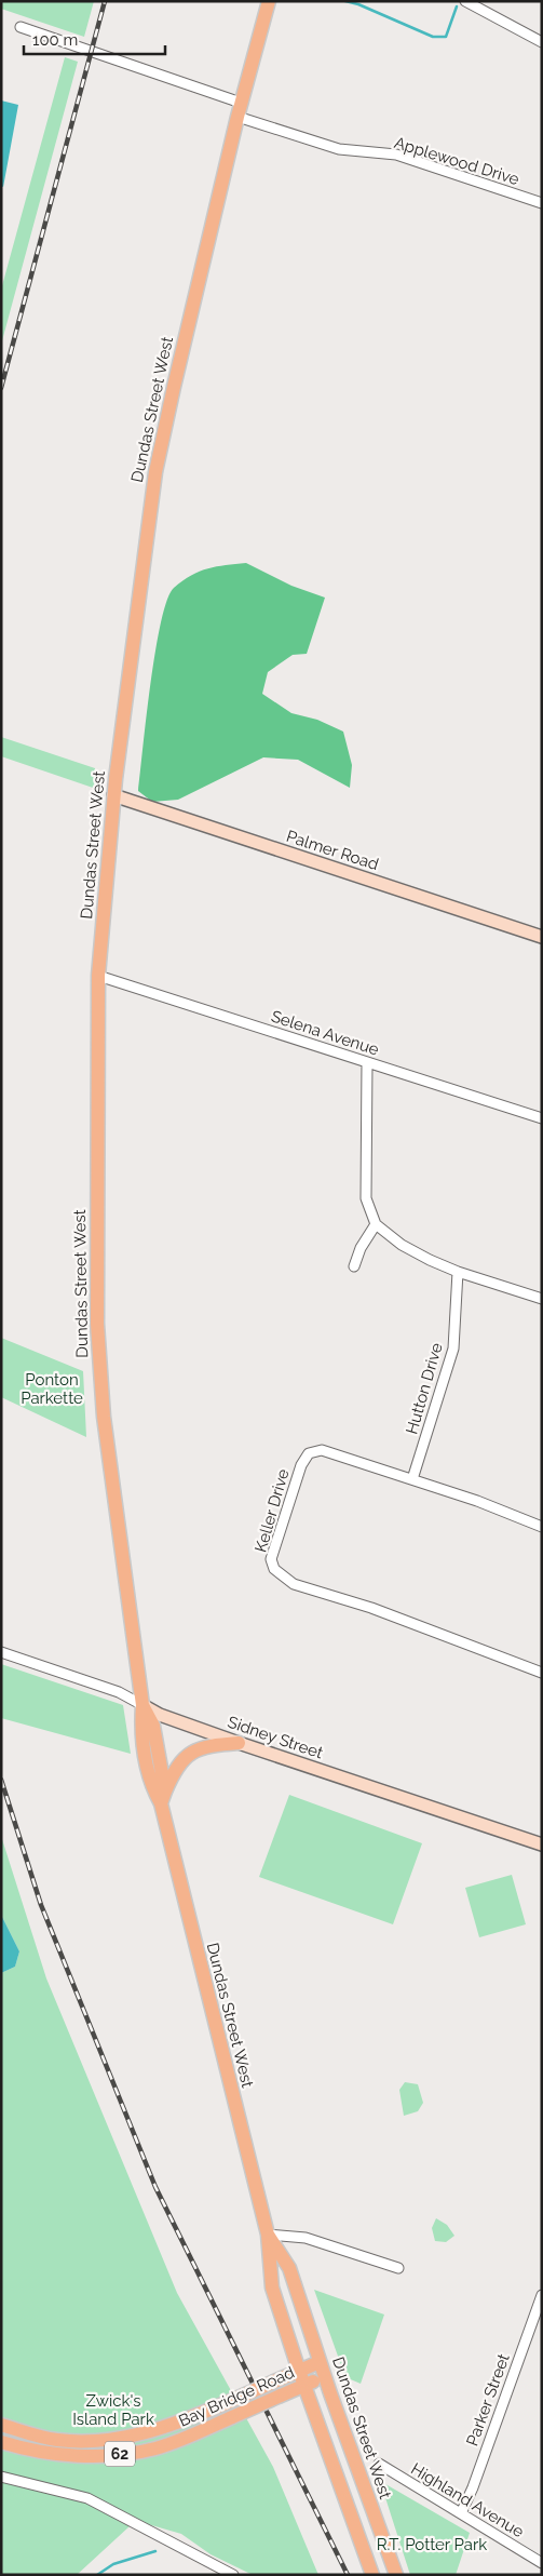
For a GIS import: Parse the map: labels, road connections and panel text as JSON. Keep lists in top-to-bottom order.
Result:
{
  "streets": {
    "main road": ["Dundas Street West", "Bay Bridge Road", "62"],
    "street": [
      "Applewood Drive",
      "Palmer Road",
      "Selena Avenue",
      "Hutton Drive",
      "Keller Drive",
      "Sidney Street",
      "Parker Street",
      "Highland Avenue"
    ]
  },
  "crossings": [
    ["Applewood Drive", "Dundas Street West"],
    ["Dundas Street West", "Palmer Road"],
    ["Dundas Street West", "Selena Avenue"],
    ["Dundas Street West", "Sidney Street"],
    ["Dundas Street West", "Bay Bridge Road"],
    ["Hutton Drive", "Keller Drive"],
    ["Parker Street", "Highland Avenue"]
  ],
  "parks": ["Ponton Parkette", "Zwick's Island Park", "R.T. Potter Park"],
  "scale_bar": "100 m"
}
